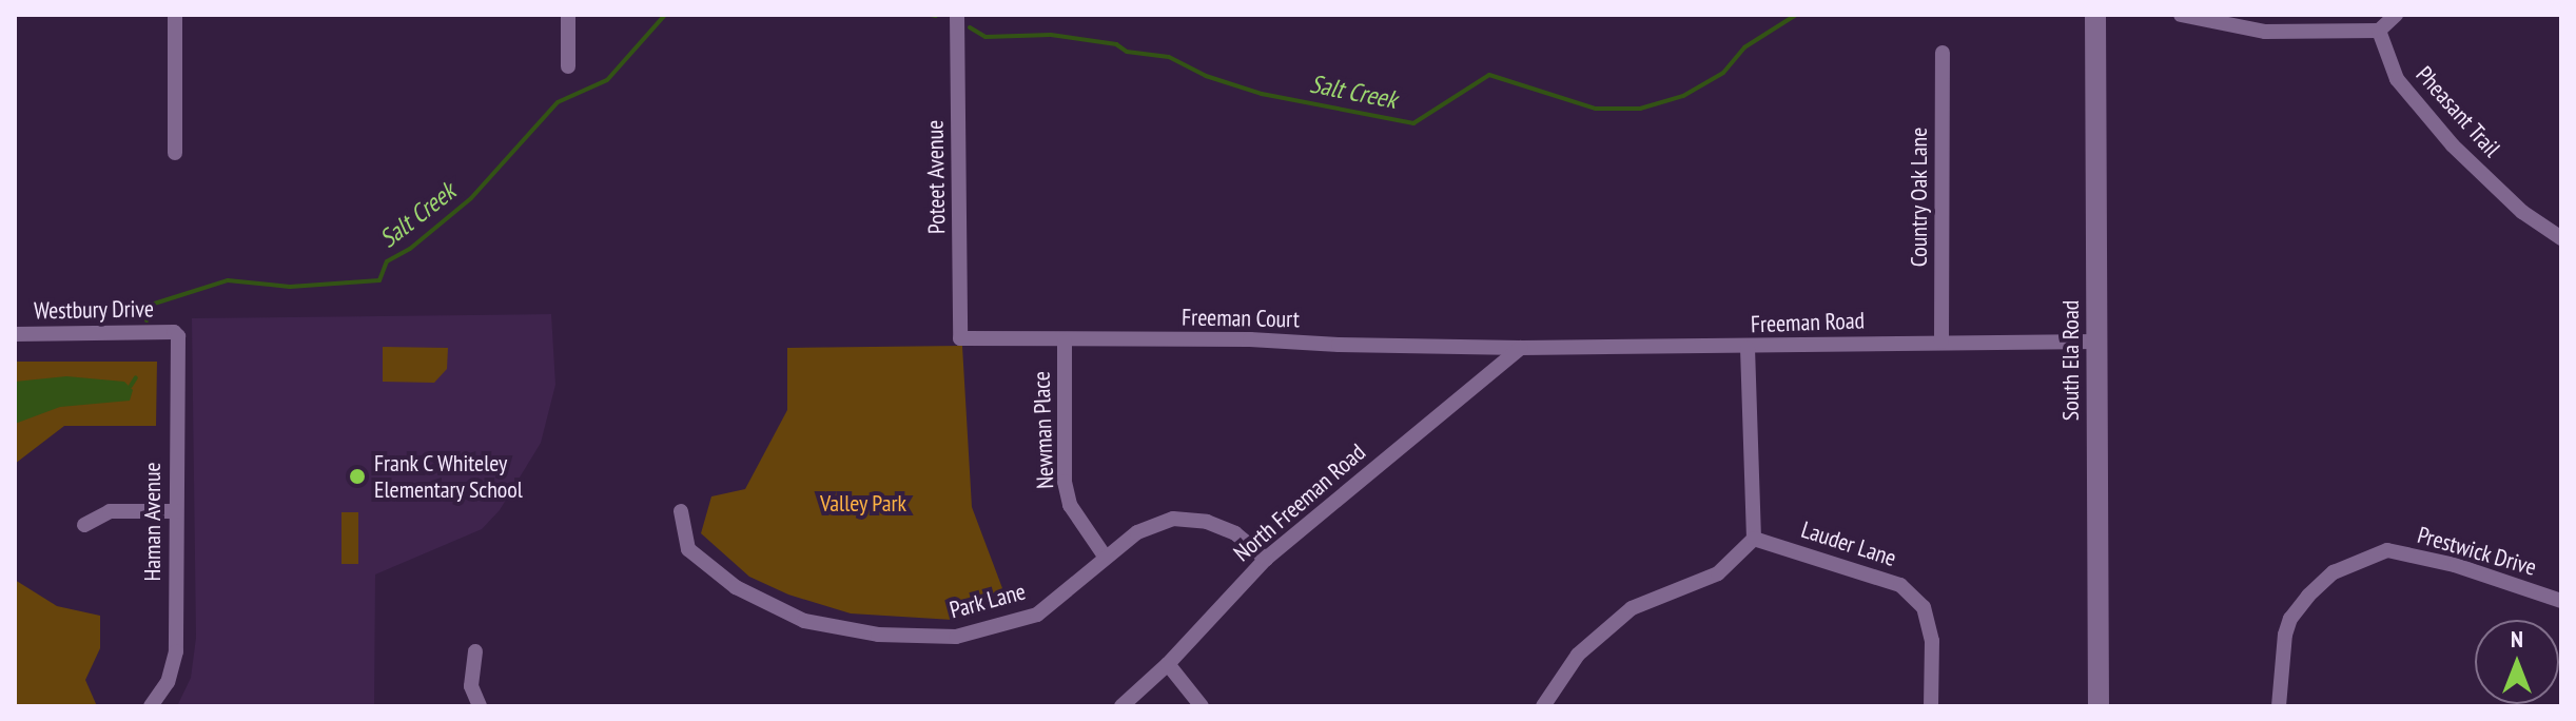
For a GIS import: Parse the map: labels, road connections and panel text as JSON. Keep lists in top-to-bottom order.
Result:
{
  "streets": {
    "main road": ["South Ela Road"],
    "street": [
      "Pheasant Trail",
      "Poteet Avenue",
      "Country Oak Lane",
      "Westbury Drive",
      "Freeman Court",
      "Freeman Road",
      "Newman Place",
      "North Freeman Road",
      "Haman Avenue",
      "Lauder Lane",
      "Prestwick Drive",
      "Park Lane"
    ]
  },
  "crossings": [
    ["Poteet Avenue", "Freeman Court"],
    ["Country Oak Lane", "Freeman Road"],
    ["Westbury Drive", "Haman Avenue"],
    ["Freeman Court", "Freeman Road"],
    ["Freeman Court", "Newman Place"],
    ["Freeman Court", "North Freeman Road"],
    ["Freeman Road", "South Ela Road"],
    ["Freeman Road", "North Freeman Road"],
    ["Newman Place", "Park Lane"],
    ["North Freeman Road", "Park Lane"]
  ],
  "water": ["Salt Creek"],
  "parks": ["Valley Park"],
  "places": ["Frank C Whiteley Elementary School"],
  "north": "top"
}
